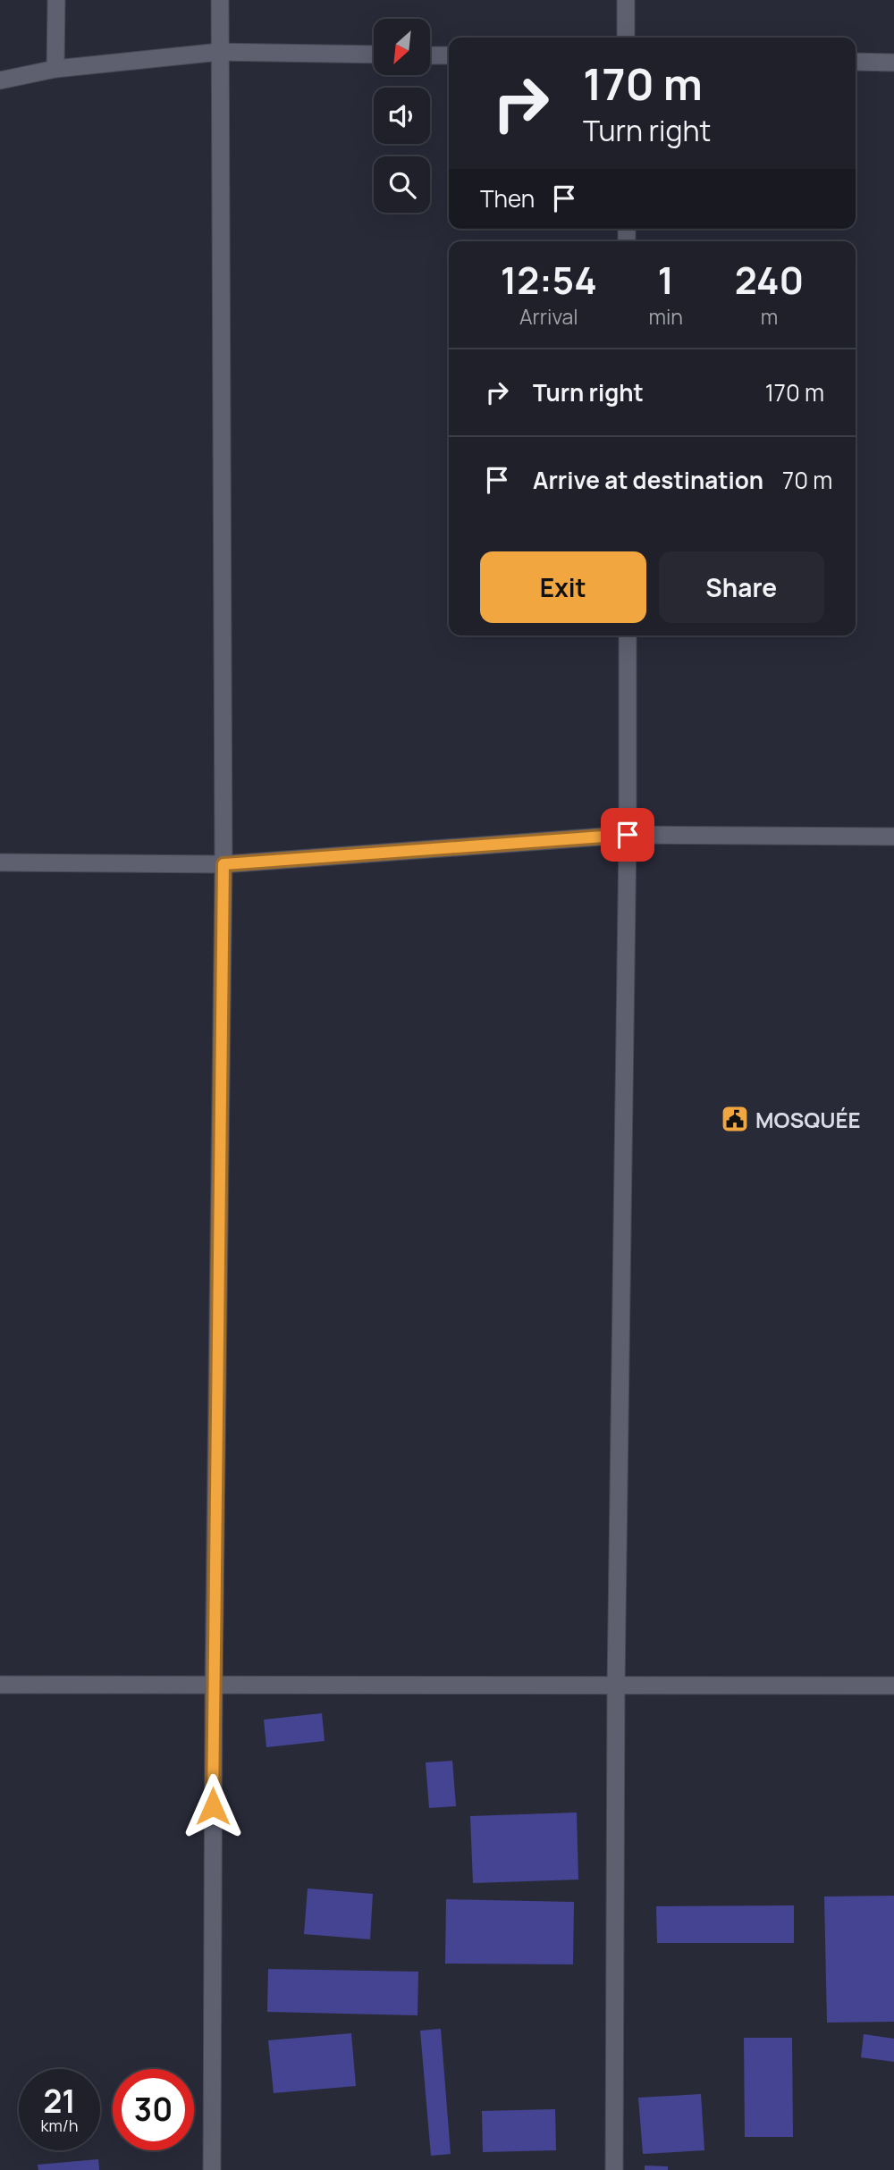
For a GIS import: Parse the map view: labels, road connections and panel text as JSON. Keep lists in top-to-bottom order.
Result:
{
  "places": {
    "public building": ["MOSQUÉE"]
  },
  "north": "bottom left",
  "page": {
    "turn": ["170 m", "Turn right"],
    "then": "Then",
    "eta": [
      "12:54",
      "Arrival",
      "1",
      "min",
      "240",
      "m"
    ],
    "list": [
      {
        "name": "Turn right",
        "value": "170 m"
      },
      {
        "name": "Arrive at destination",
        "value": "70 m"
      }
    ],
    "buttons": ["Exit", "Share"],
    "speed": "21 km/h",
    "limit": "30"
  }
}
